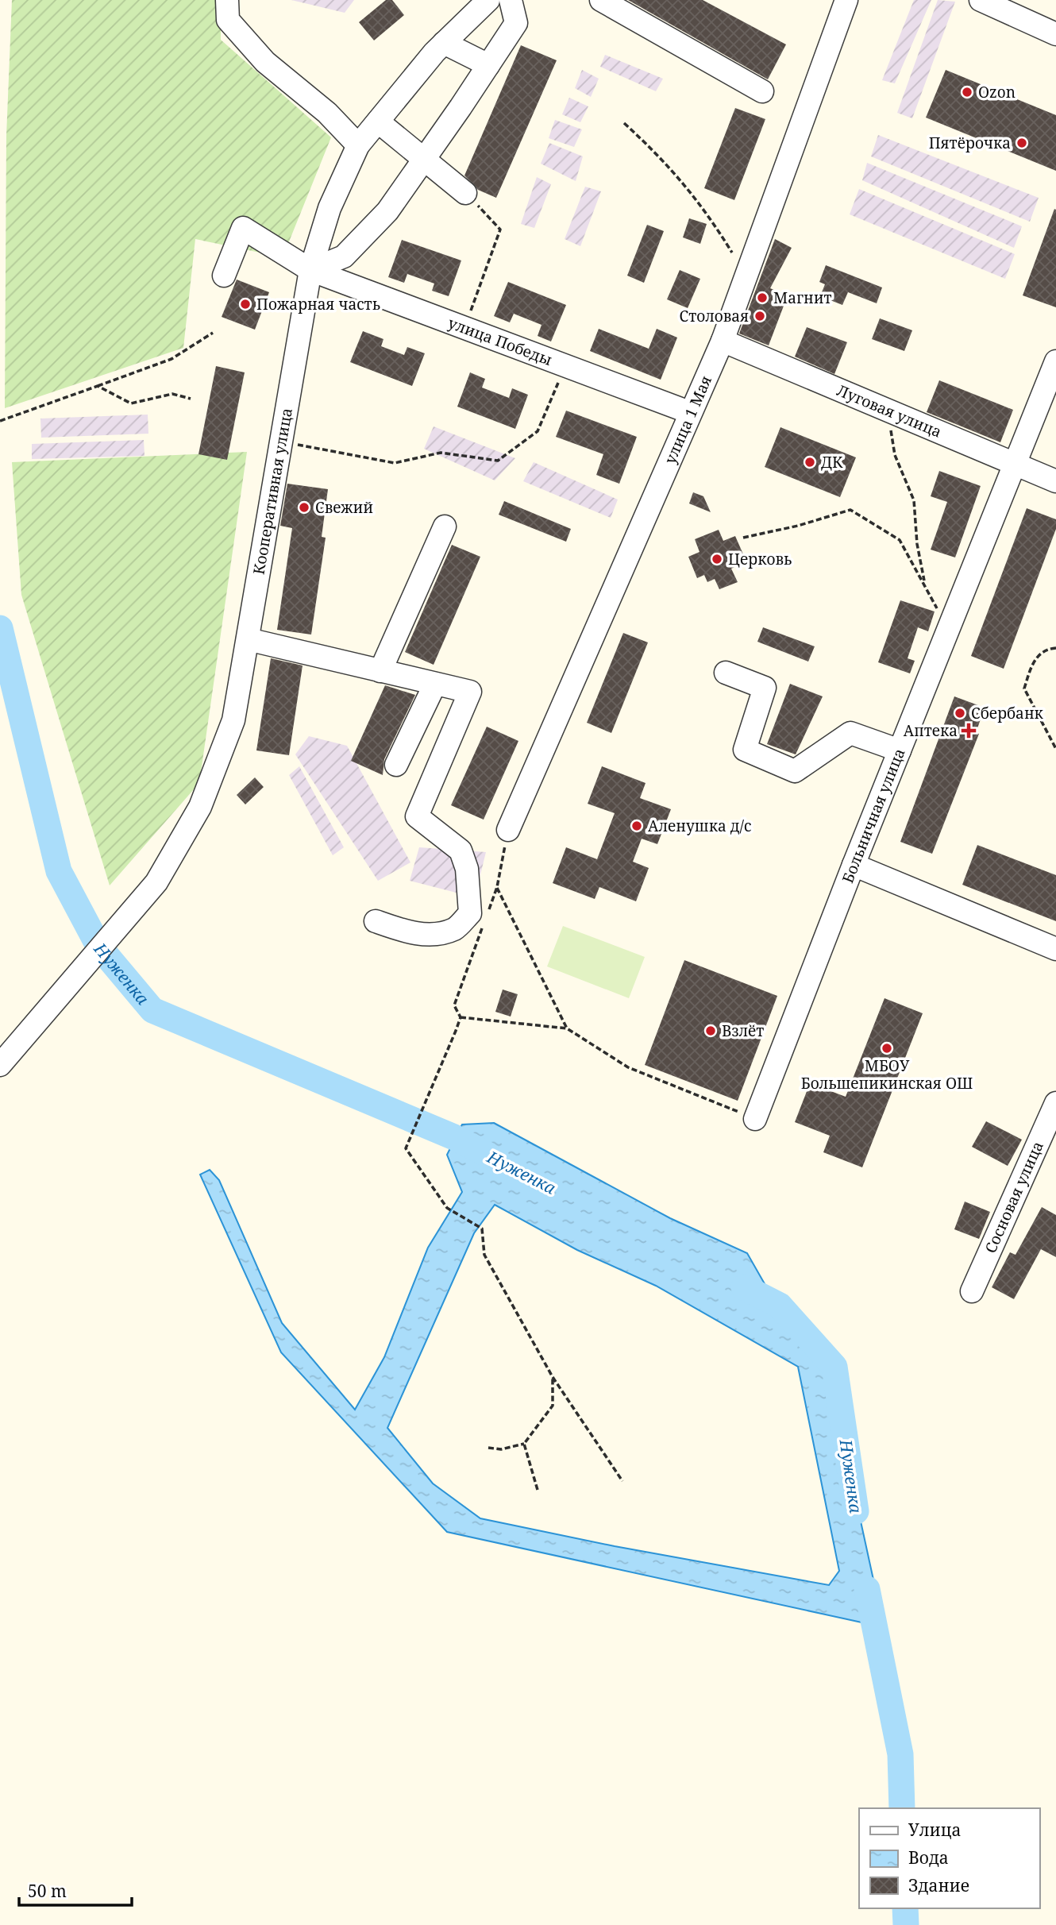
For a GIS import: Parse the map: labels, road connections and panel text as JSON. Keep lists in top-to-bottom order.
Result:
{
  "streets": {
    "street": [
      "улица Победы",
      "Луговая улица",
      "улица 1 Мая",
      "Кооперативная улица",
      "Больничная улица",
      "Сосновая улица"
    ]
  },
  "crossings": [
    ["улица Победы", "улица 1 Мая"],
    ["улица Победы", "Кооперативная улица"],
    ["Луговая улица", "улица 1 Мая"],
    ["Луговая улица", "Больничная улица"]
  ],
  "water": ["Нуженка"],
  "places": {
    "other": [
      "Ozon",
      "Пятёрочка",
      "Магнит",
      "Пожарная часть",
      "Столовая",
      "ДК",
      "Свежий",
      "Церковь",
      "Сбербанк",
      "Аленушка д/с",
      "Взлёт",
      "МБОУ Большепикинская ОШ"
    ],
    "health": ["Аптека"]
  },
  "legend": ["Улица", "Вода", "Здание"],
  "scale_bar": "50 m"
}
